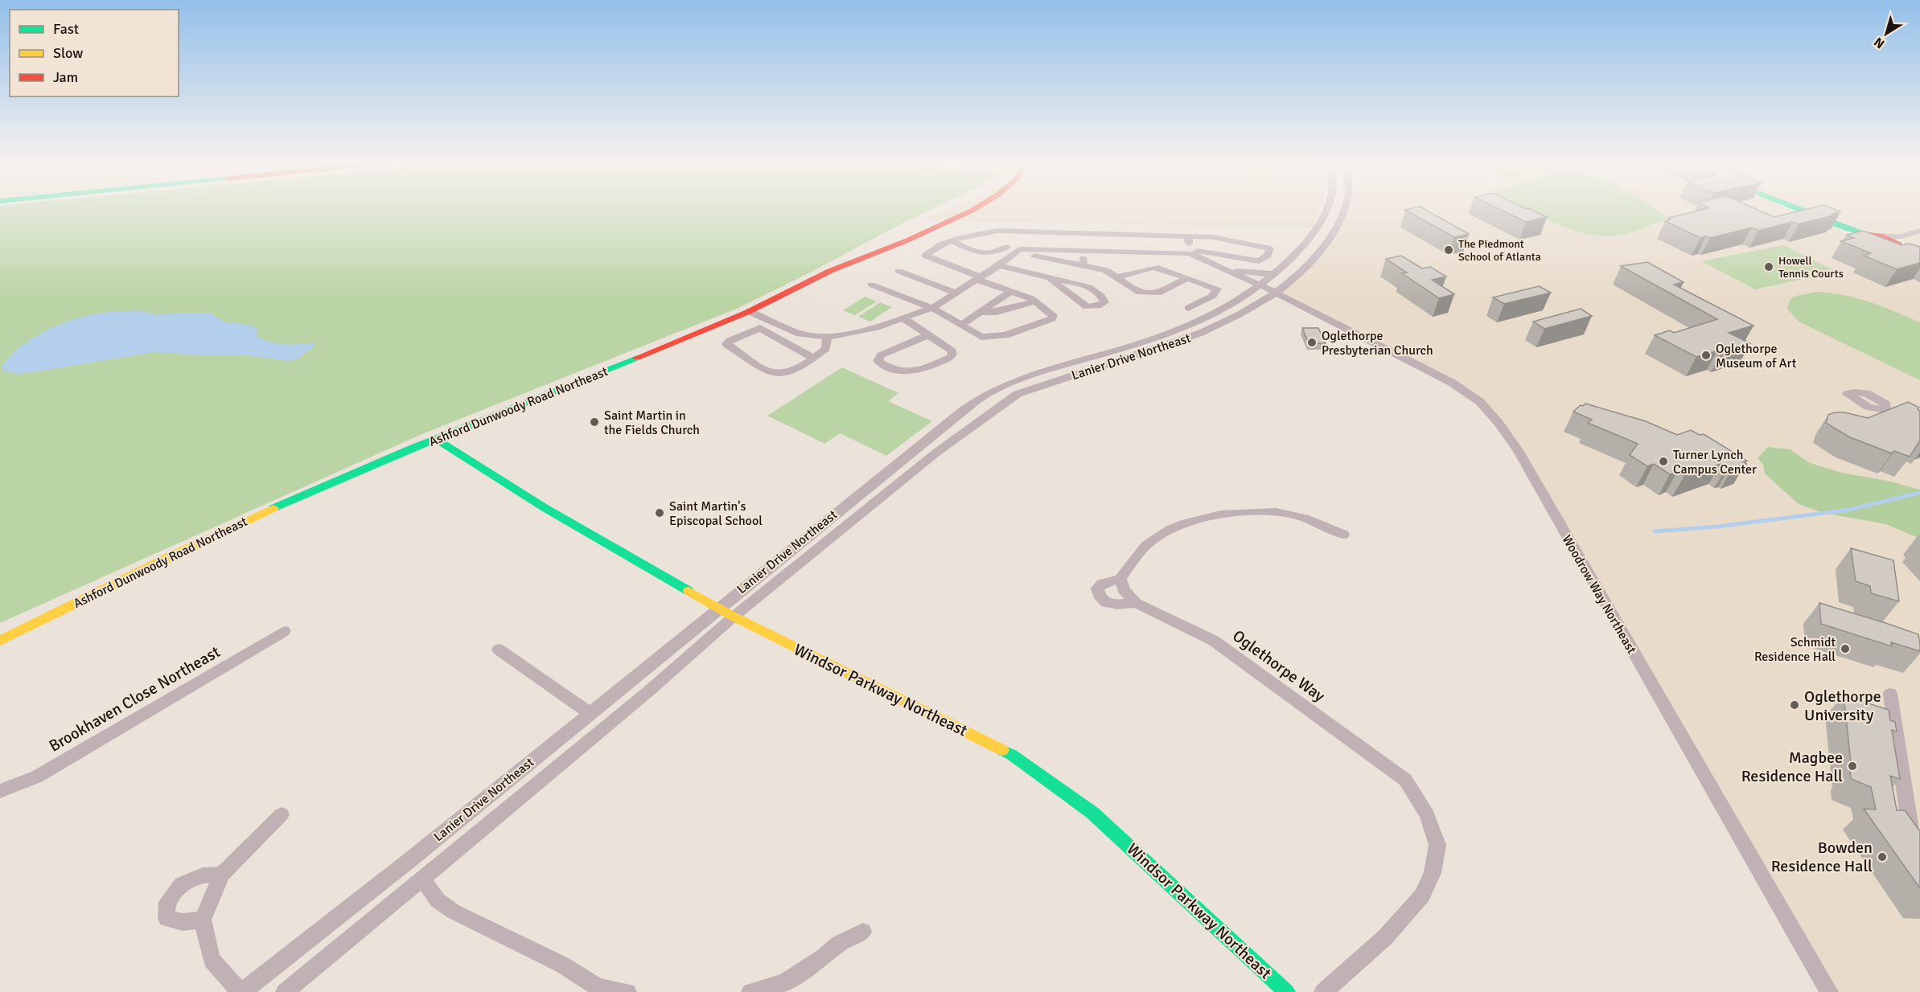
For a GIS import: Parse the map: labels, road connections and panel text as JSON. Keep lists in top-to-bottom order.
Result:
{
  "streets": {
    "main road": ["Ashford Dunwoody Road Northeast", "Windsor Parkway Northeast"],
    "street": [
      "Lanier Drive Northeast",
      "Woodrow Way Northeast",
      "Oglethorpe Way",
      "Brookhaven Close Northeast"
    ]
  },
  "crossings": [
    ["Lanier Drive Northeast", "Woodrow Way Northeast"],
    ["Lanier Drive Northeast", "Windsor Parkway Northeast"],
    ["Ashford Dunwoody Road Northeast", "Windsor Parkway Northeast"]
  ],
  "places": [
    "The Piedmont School of Atlanta",
    "Howell Tennis Courts",
    "Oglethorpe Presbyterian Church",
    "Oglethorpe Museum of Art",
    "Saint Martin in the Fields Church",
    "Turner Lynch Campus Center",
    "Saint Martin's Episcopal School",
    "Schmidt Residence Hall",
    "Oglethorpe University",
    "Magbee Residence Hall",
    "Bowden Residence Hall"
  ],
  "legend": ["Fast", "Slow", "Jam"],
  "north": "bottom left"
}
